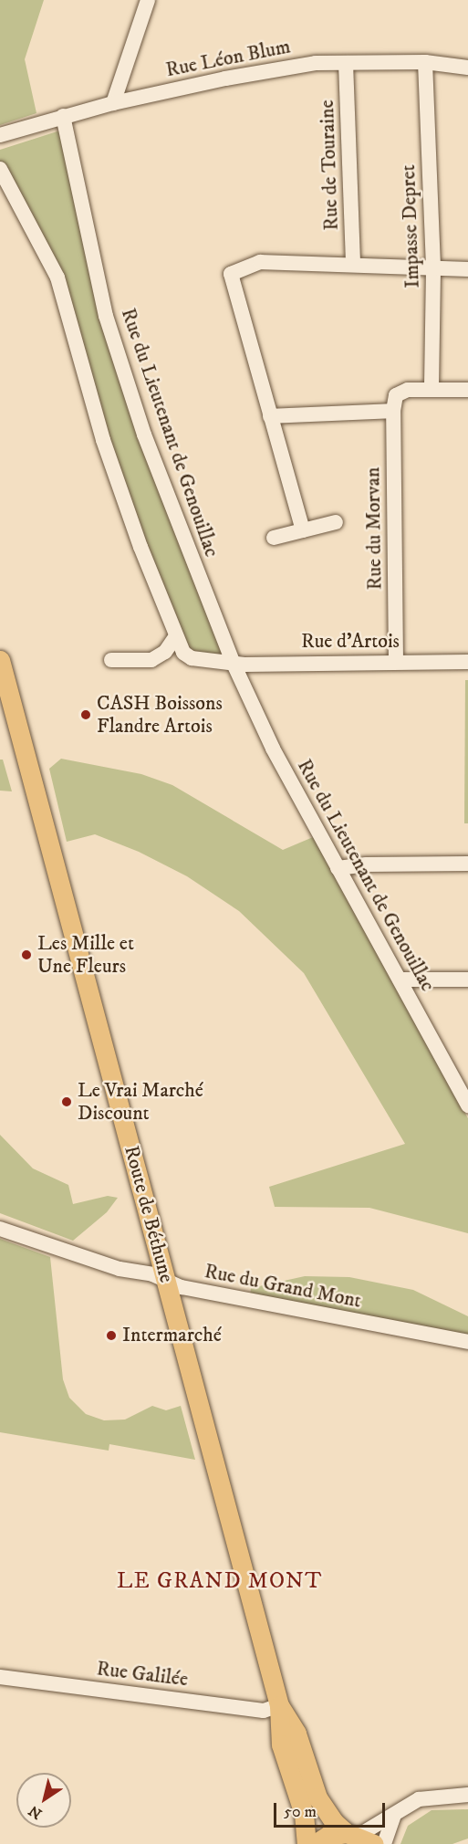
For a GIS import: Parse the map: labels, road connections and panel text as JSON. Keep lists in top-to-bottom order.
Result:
{
  "streets": {
    "main road": ["Route de Béthune"],
    "street": [
      "Rue Léon Blum",
      "Rue de Touraine",
      "Impasse Depret",
      "Rue du Lieutenant de Genouillac",
      "Rue du Morvan",
      "Rue d'Artois",
      "Rue du Grand Mont",
      "Rue Galilée"
    ]
  },
  "crossings": [
    ["Rue Léon Blum", "Rue de Touraine"],
    ["Rue Léon Blum", "Impasse Depret"],
    ["Rue Léon Blum", "Rue du Lieutenant de Genouillac"],
    ["Impasse Depret", "Rue du Morvan"],
    ["Rue du Lieutenant de Genouillac", "Rue d'Artois"],
    ["Rue du Morvan", "Rue d'Artois"],
    ["Route de Béthune", "Rue du Grand Mont"],
    ["Route de Béthune", "Rue Galilée"]
  ],
  "districts": ["LE GRAND MONT"],
  "places": [
    "CASH Boissons Flandre Artois",
    "Les Mille et Une Fleurs",
    "Le Vrai Marché Discount",
    "Intermarché"
  ],
  "scale_bar": "50 m",
  "north": "bottom left"
}
